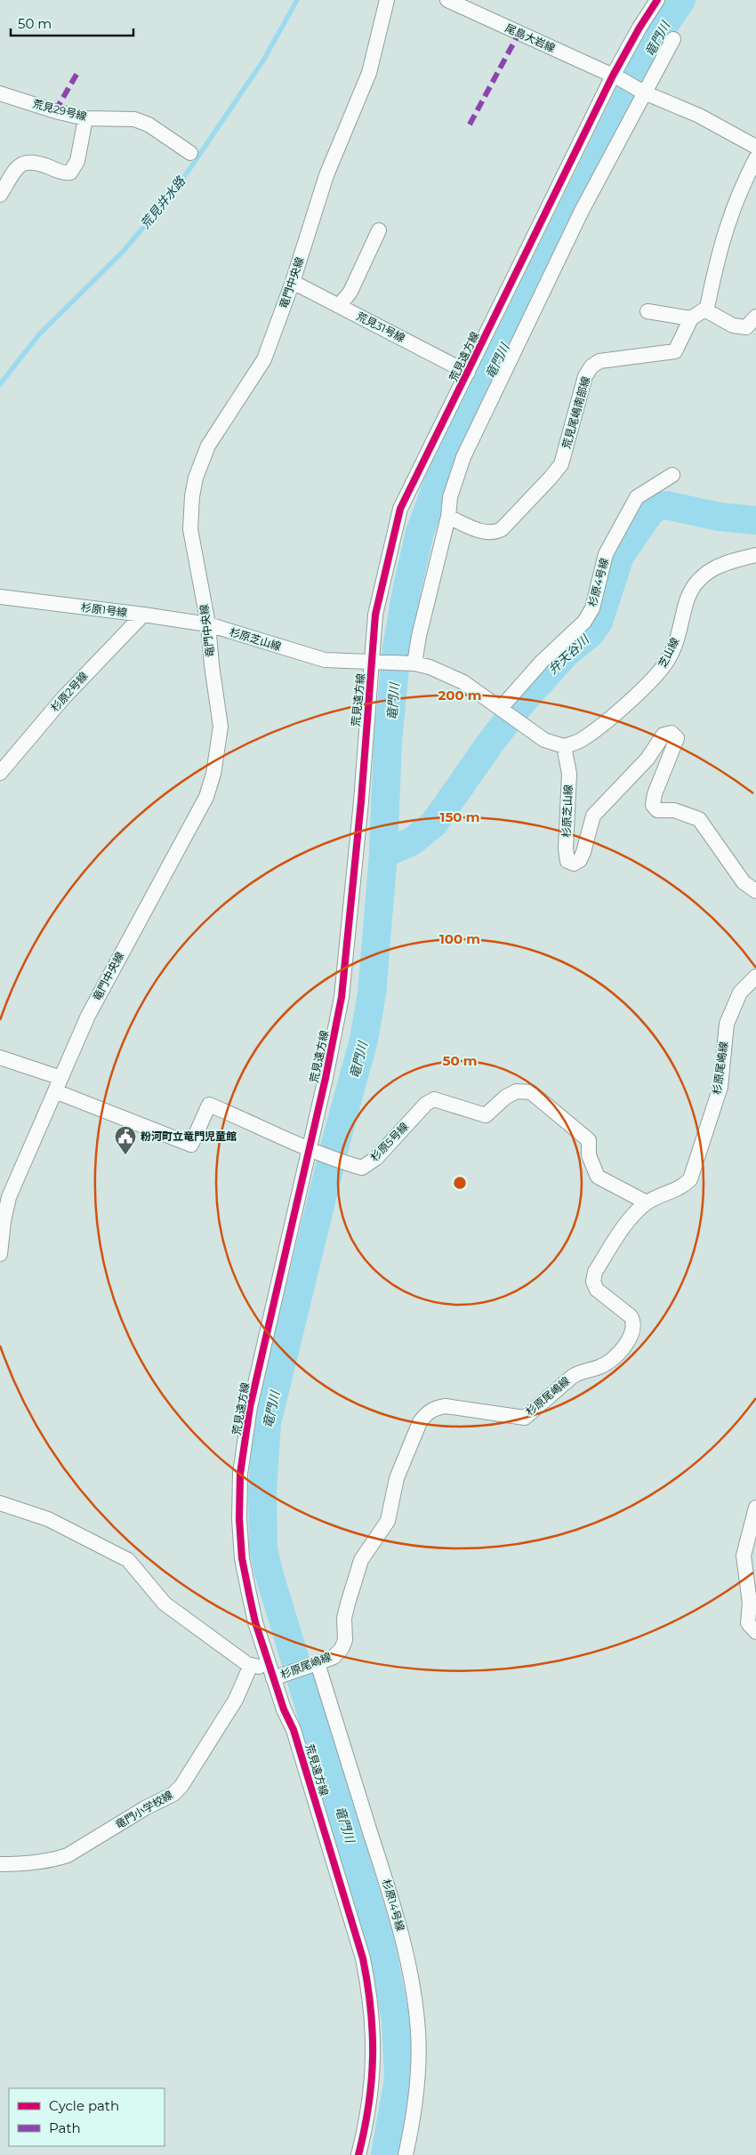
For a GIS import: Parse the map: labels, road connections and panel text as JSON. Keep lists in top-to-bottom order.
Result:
{
  "streets": {
    "street": [
      "尾島大岩線",
      "荒見29号線",
      "竜門中央線",
      "荒見31号線",
      "荒見遠方線",
      "荒見尾嶋南部線",
      "杉原4号線",
      "杉原1号線",
      "杉原芝山線",
      "芝山線",
      "杉原2号線",
      "杉原尾嶋線",
      "杉原5号線",
      "竜門小学校線",
      "杉原14号線"
    ]
  },
  "crossings": [
    ["尾島大岩線", "荒見遠方線"],
    ["竜門中央線", "荒見31号線"],
    ["竜門中央線", "杉原1号線"],
    ["竜門中央線", "杉原芝山線"],
    ["竜門中央線", "杉原5号線"],
    ["荒見31号線", "荒見遠方線"],
    ["荒見遠方線", "杉原芝山線"],
    ["荒見遠方線", "杉原尾嶋線"],
    ["荒見遠方線", "杉原5号線"],
    ["杉原4号線", "杉原芝山線"],
    ["杉原1号線", "杉原芝山線"],
    ["杉原1号線", "杉原2号線"],
    ["杉原芝山線", "芝山線"],
    ["杉原尾嶋線", "杉原5号線"],
    ["杉原尾嶋線", "竜門小学校線"],
    ["杉原尾嶋線", "杉原14号線"]
  ],
  "water": ["竜門川", "荒見井水路", "弁天谷川"],
  "places": {
    "public building": ["粉河町立竜門児童館"]
  },
  "legend": ["Cycle path", "Path"],
  "scale_bar": "50 m",
  "rings": [
    "200 m",
    "150 m",
    "100 m",
    "50 m"
  ]
}
